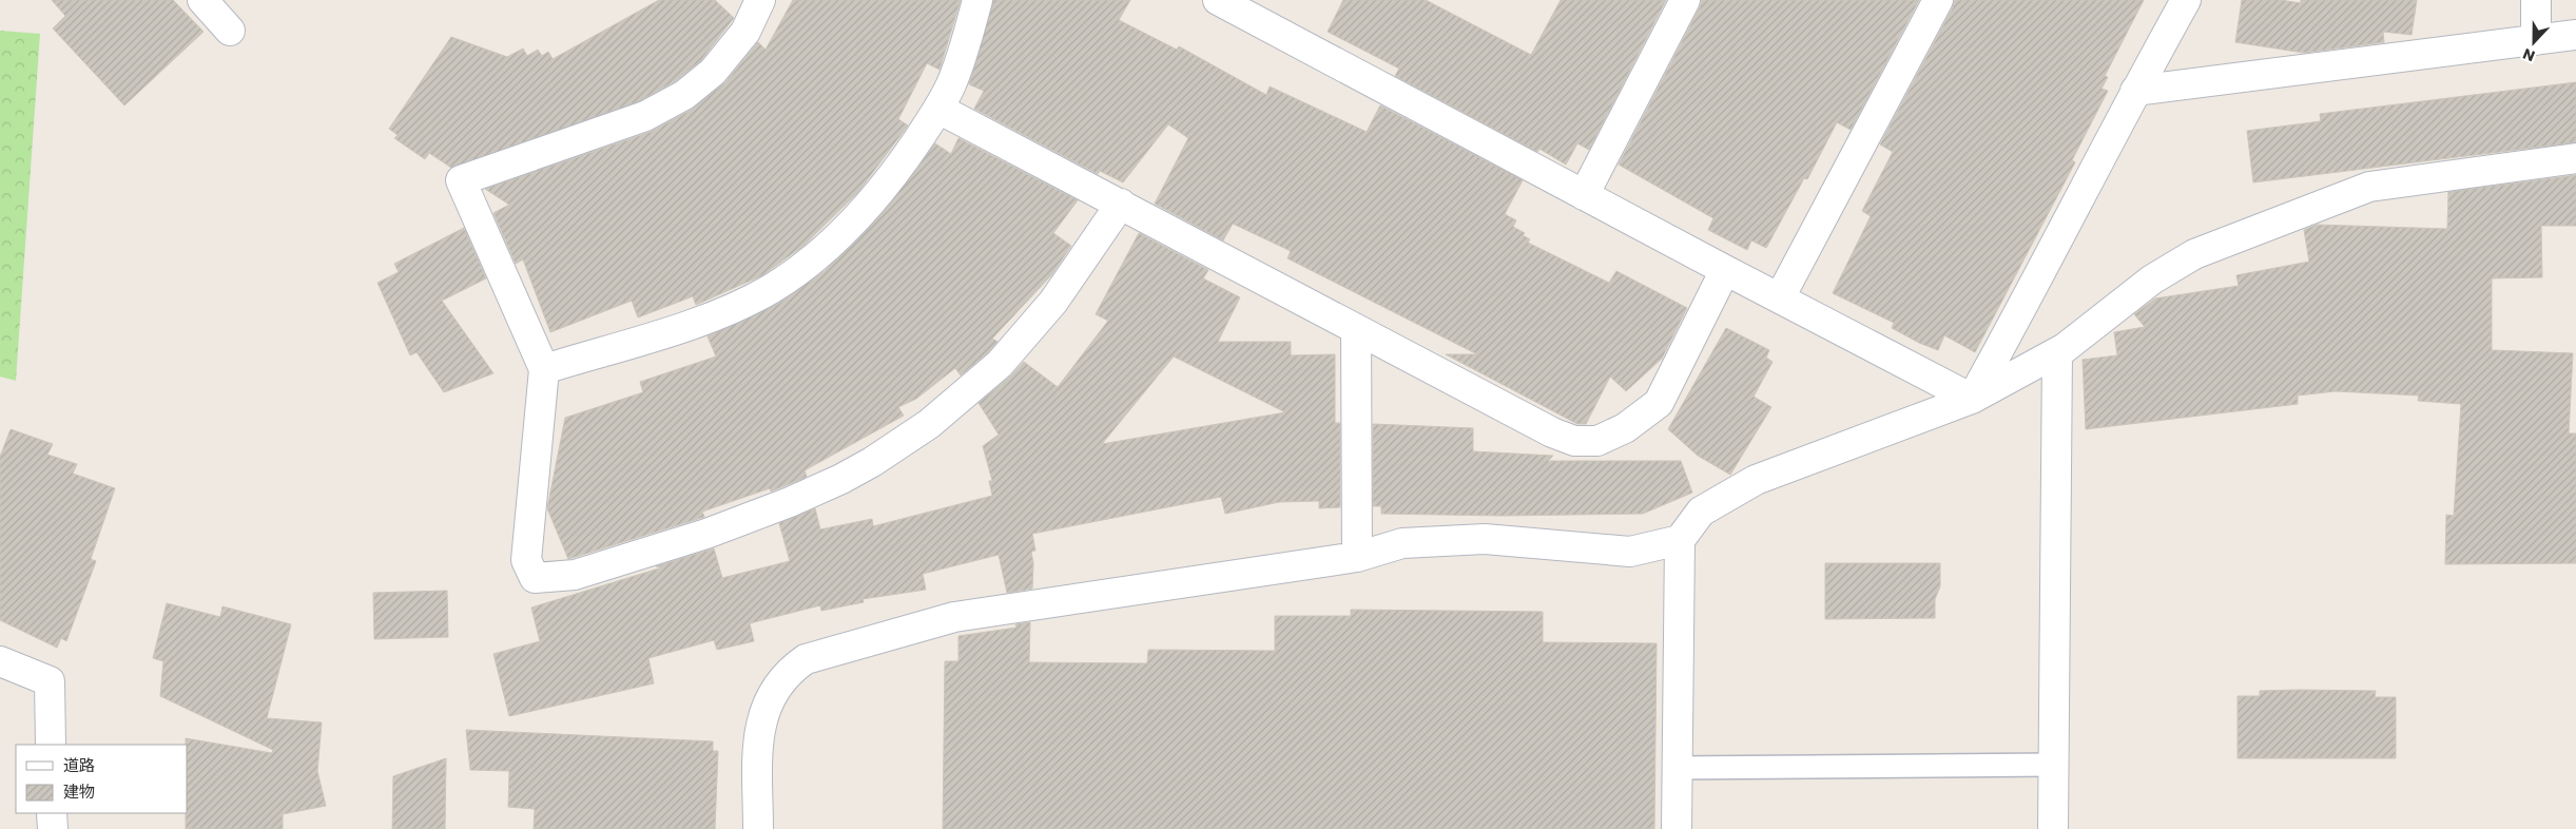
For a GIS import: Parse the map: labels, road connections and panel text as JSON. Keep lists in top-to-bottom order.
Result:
{
  "legend": ["道路", "建物"],
  "north": "bottom"
}
